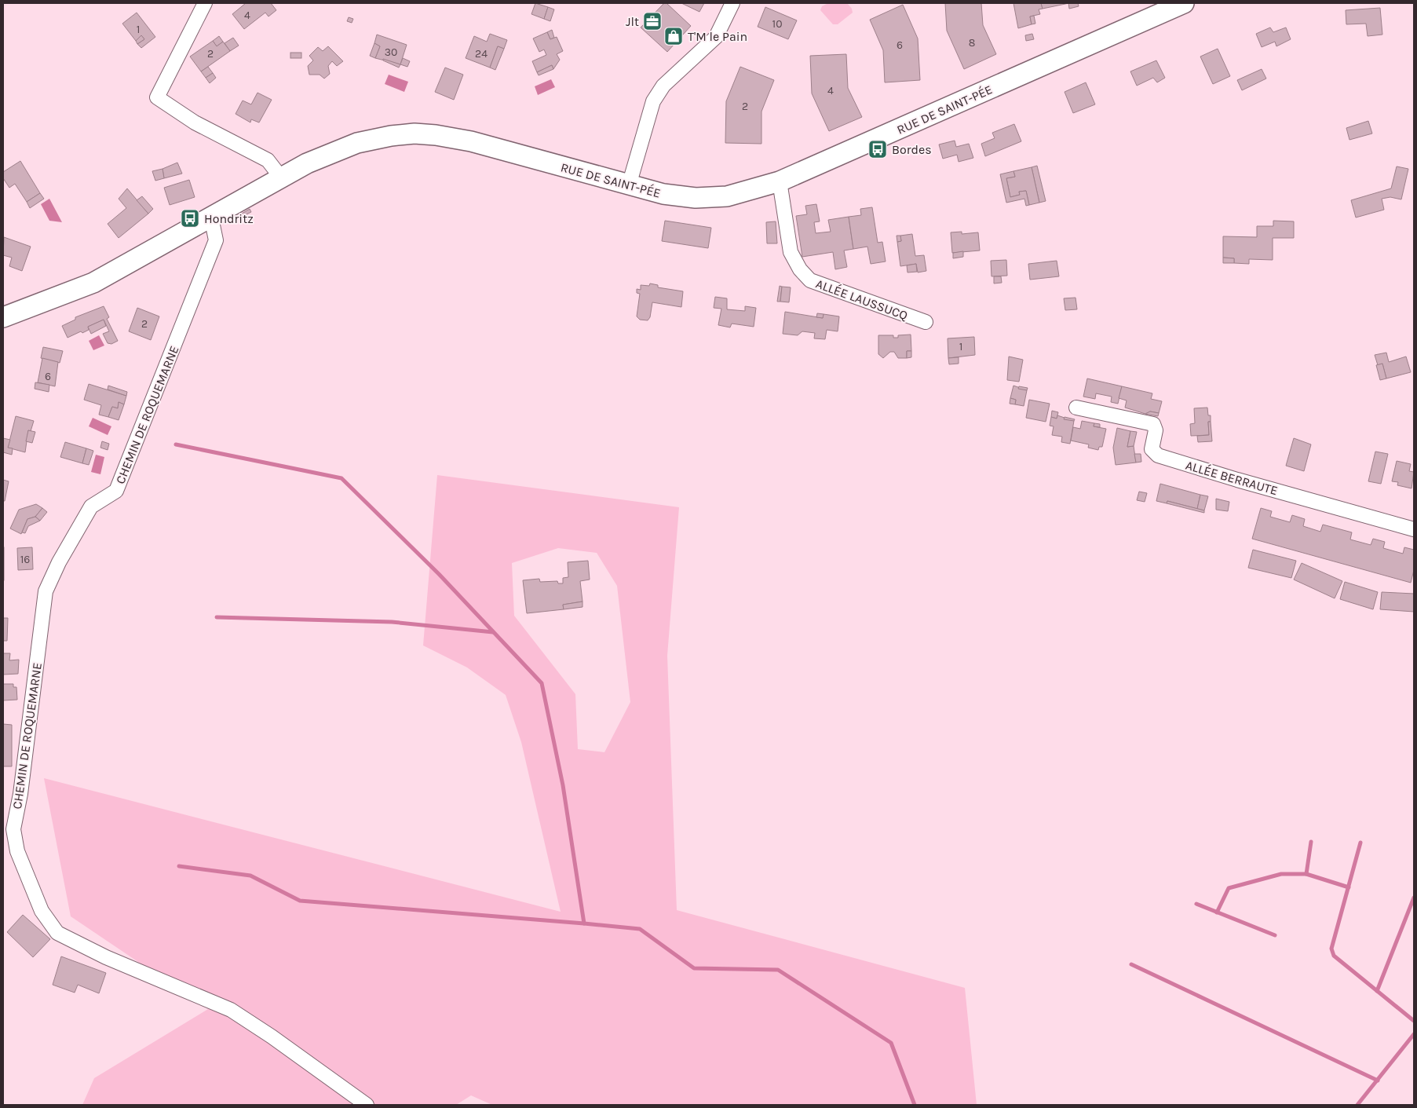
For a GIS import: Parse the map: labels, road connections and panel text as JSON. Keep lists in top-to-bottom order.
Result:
{
  "streets": {
    "main road": ["RUE DE SAINT-PÉE"],
    "street": ["ALLÉE LAUSSUCQ", "CHEMIN DE ROQUEMARNE", "ALLÉE BERRAUTE"]
  },
  "crossings": [
    ["RUE DE SAINT-PÉE", "ALLÉE LAUSSUCQ"],
    ["RUE DE SAINT-PÉE", "CHEMIN DE ROQUEMARNE"]
  ],
  "places": {
    "office": ["Jlt"],
    "shop": ["T'M le Pain"],
    "bus stop": ["Bordes", "Hondritz"]
  },
  "house_numbers": [
    "4",
    "10",
    "1",
    "8",
    "6",
    "30",
    "2",
    "24",
    "4",
    "2",
    "2",
    "1",
    "6",
    "16"
  ]
}
